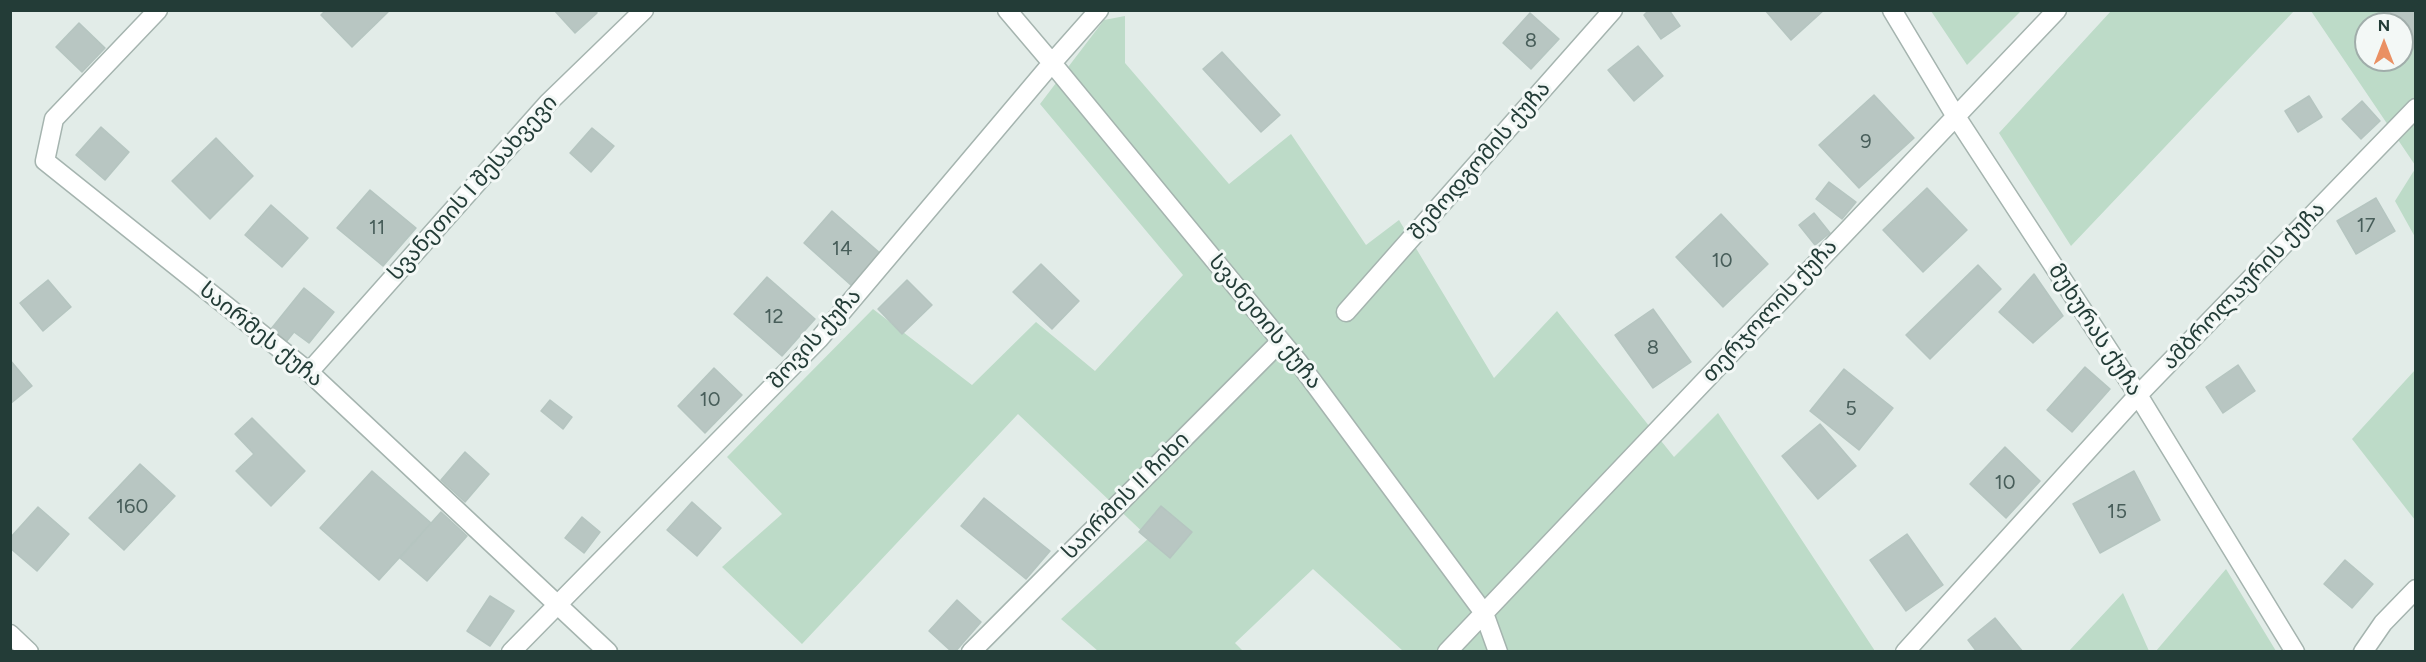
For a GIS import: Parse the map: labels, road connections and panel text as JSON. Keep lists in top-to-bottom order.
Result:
{
  "streets": {
    "street": [
      "შემოდგომის ქუჩა",
      "სვანეთის I შესახვევი",
      "ამბროლაურის ქუჩა",
      "თერჯოლის ქუჩა",
      "სვანეთის ქუჩა",
      "მუხურას ქუჩა",
      "საირმეს ქუჩა",
      "შოვის ქუჩა",
      "საირმის II ჩიხი"
    ]
  },
  "crossings": [
    ["სვანეთის I შესახვევი", "საირმეს ქუჩა"],
    ["ამბროლაურის ქუჩა", "მუხურას ქუჩა"],
    ["თერჯოლის ქუჩა", "სვანეთის ქუჩა"],
    ["თერჯოლის ქუჩა", "მუხურას ქუჩა"],
    ["სვანეთის ქუჩა", "შოვის ქუჩა"],
    ["სვანეთის ქუჩა", "საირმის II ჩიხი"],
    ["საირმეს ქუჩა", "შოვის ქუჩა"]
  ],
  "house_numbers": [
    "8",
    "9",
    "17",
    "11",
    "14",
    "10",
    "12",
    "8",
    "10",
    "5",
    "10",
    "160",
    "15"
  ],
  "north": "top"
}
